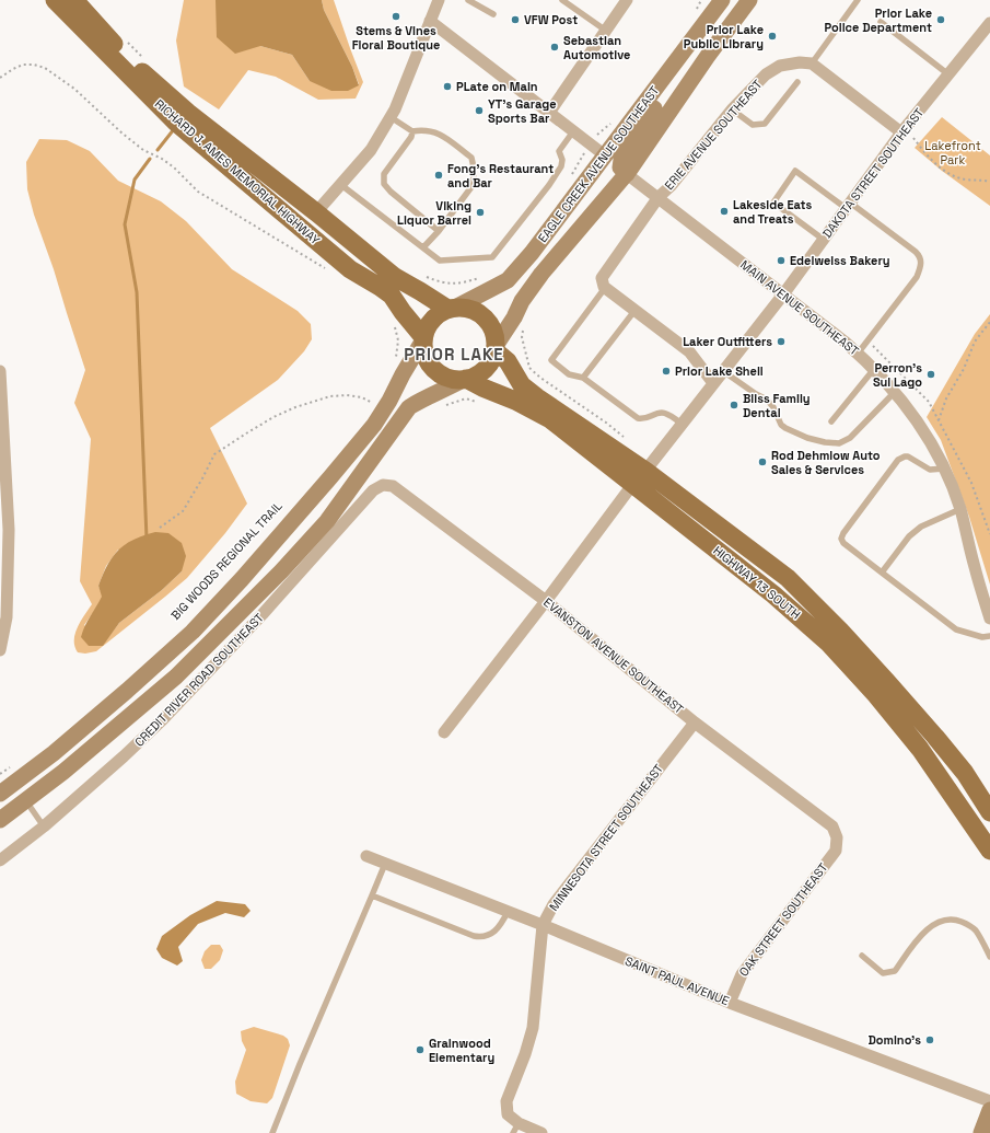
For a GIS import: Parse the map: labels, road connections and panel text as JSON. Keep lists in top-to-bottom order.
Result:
{
  "streets": {
    "main road": ["EAGLE CREEK AVENUE SOUTHEAST", "RICHARD J. AMES MEMORIAL HIGHWAY", "HIGHWAY 13 SOUTH"],
    "street": [
      "ERIE AVENUE SOUTHEAST",
      "DAKOTA STREET SOUTHEAST",
      "MAIN AVENUE SOUTHEAST",
      "EVANSTON AVENUE SOUTHEAST",
      "CREDIT RIVER ROAD SOUTHEAST",
      "MINNESOTA STREET SOUTHEAST",
      "OAK STREET SOUTHEAST",
      "SAINT PAUL AVENUE"
    ]
  },
  "crossings": [
    ["ERIE AVENUE SOUTHEAST", "MAIN AVENUE SOUTHEAST"],
    ["EAGLE CREEK AVENUE SOUTHEAST", "RICHARD J. AMES MEMORIAL HIGHWAY"],
    ["EAGLE CREEK AVENUE SOUTHEAST", "MAIN AVENUE SOUTHEAST"],
    ["EAGLE CREEK AVENUE SOUTHEAST", "HIGHWAY 13 SOUTH"],
    ["RICHARD J. AMES MEMORIAL HIGHWAY", "HIGHWAY 13 SOUTH"],
    ["DAKOTA STREET SOUTHEAST", "MAIN AVENUE SOUTHEAST"],
    ["DAKOTA STREET SOUTHEAST", "HIGHWAY 13 SOUTH"],
    ["EVANSTON AVENUE SOUTHEAST", "CREDIT RIVER ROAD SOUTHEAST"],
    ["EVANSTON AVENUE SOUTHEAST", "MINNESOTA STREET SOUTHEAST"],
    ["EVANSTON AVENUE SOUTHEAST", "OAK STREET SOUTHEAST"],
    ["MINNESOTA STREET SOUTHEAST", "SAINT PAUL AVENUE"],
    ["OAK STREET SOUTHEAST", "SAINT PAUL AVENUE"]
  ],
  "districts": ["PRIOR LAKE"],
  "parks": ["Lakefront Park"],
  "places": [
    "Stems & Vines Floral Boutique",
    "VFW Post",
    "Prior Lake Police Department",
    "Prior Lake Public Library",
    "Sebastian Automotive",
    "PLate on Main",
    "YT's Garage Sports Bar",
    "Fong's Restaurant and Bar",
    "Lakeside Eats and Treats",
    "Viking Liquor Barrel",
    "Edelweiss Bakery",
    "Laker Outfitters",
    "Prior Lake Shell",
    "Perron's Sul Lago",
    "Bliss Family Dental",
    "Rod Dehmlow Auto Sales & Services",
    "Domino's",
    "Grainwood Elementary"
  ]
}
